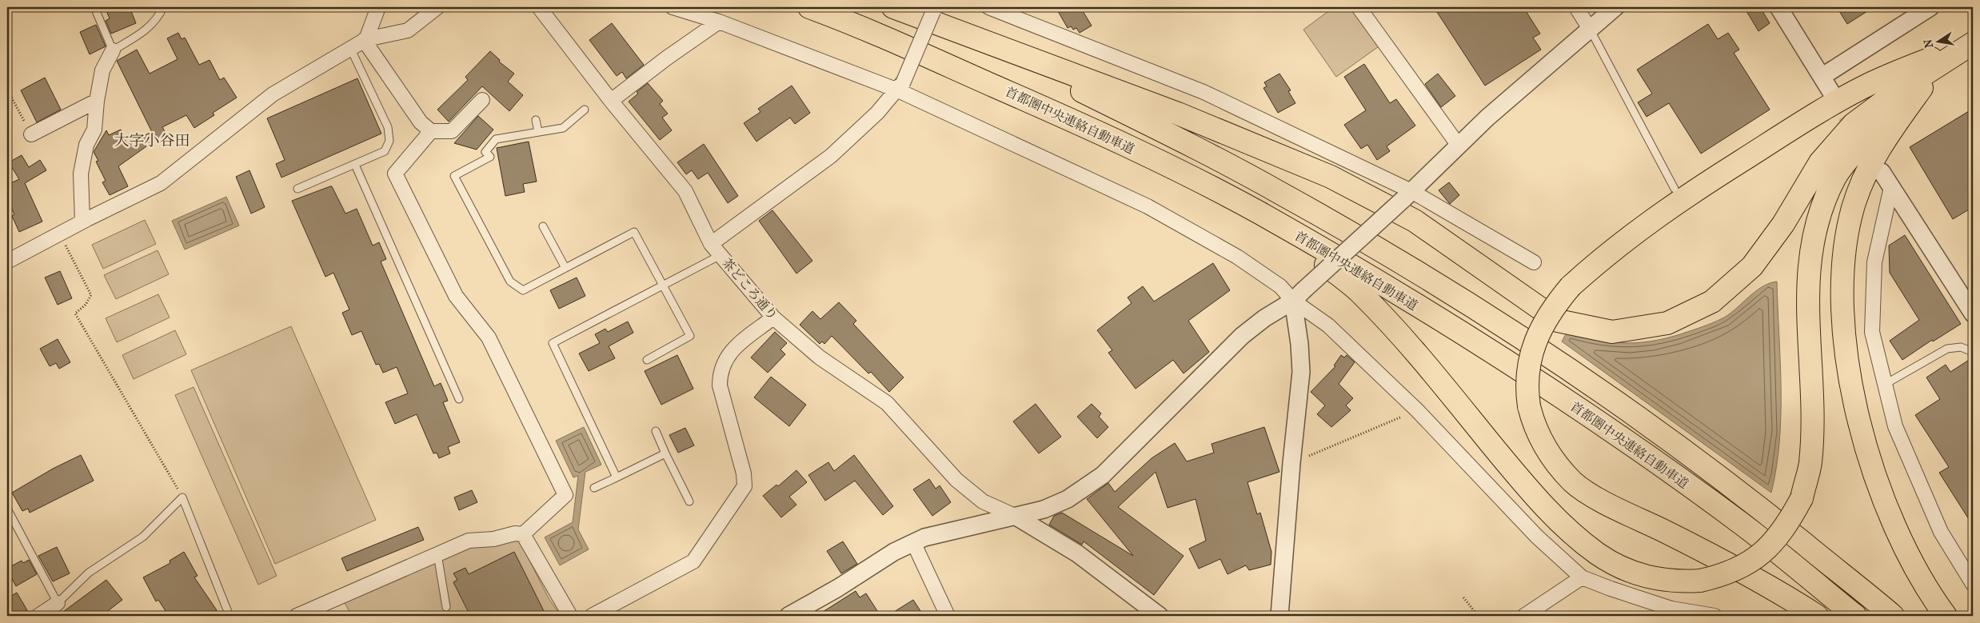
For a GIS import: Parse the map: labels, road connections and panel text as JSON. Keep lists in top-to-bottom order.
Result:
{
  "streets": {
    "highway": ["首都圏中央連絡自動車道"],
    "street": ["茶どころ通り"]
  },
  "districts": ["大字小谷田"],
  "north": "left"
}
